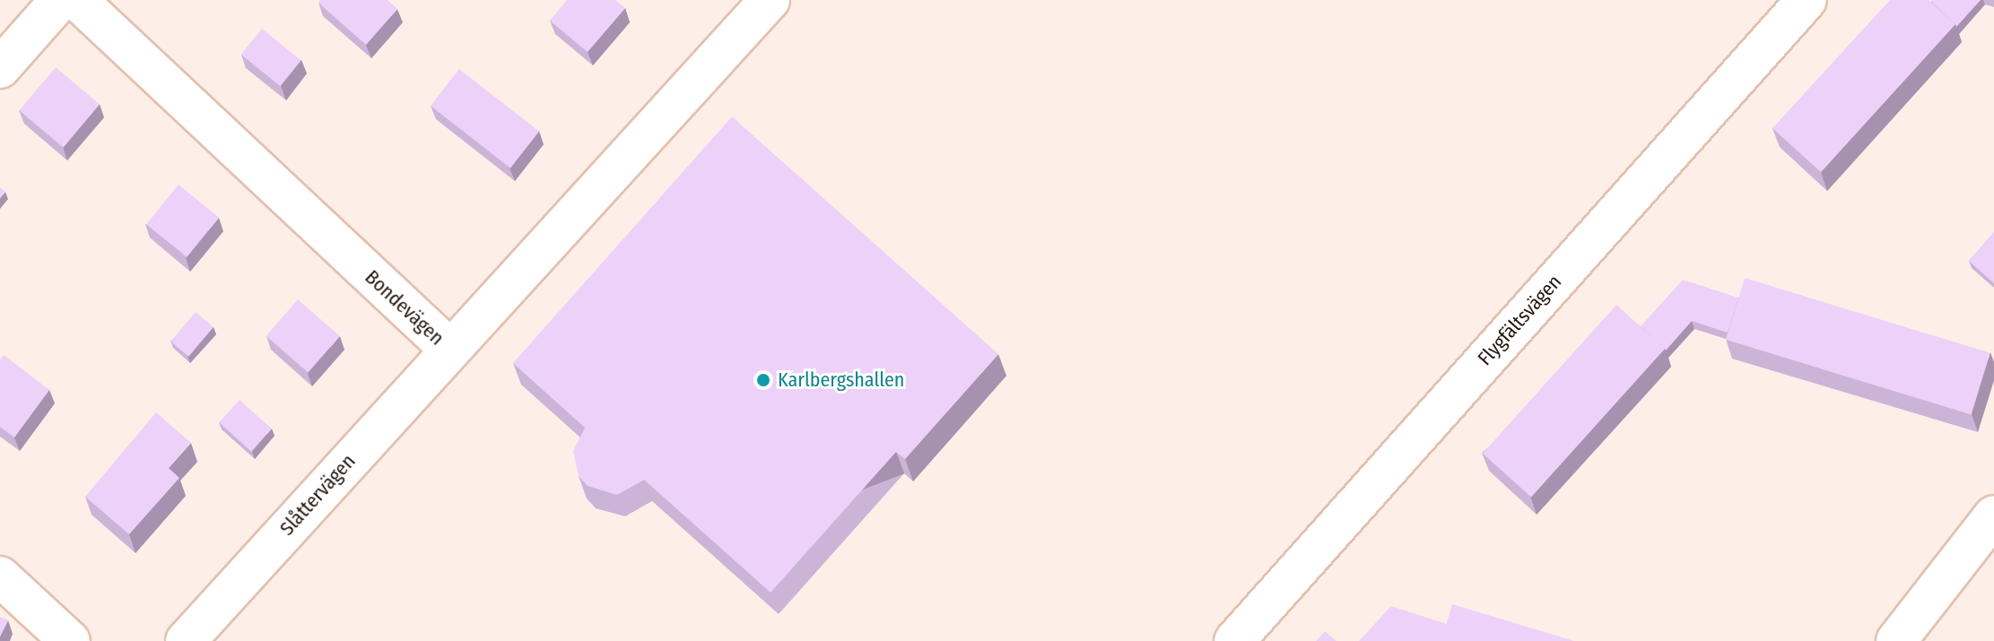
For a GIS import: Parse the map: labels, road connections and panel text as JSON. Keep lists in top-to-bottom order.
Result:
{
  "streets": {
    "street": ["Bondevägen", "Flygfältsvägen", "Slåttervägen"]
  },
  "crossings": [
    ["Bondevägen", "Slåttervägen"]
  ],
  "places": ["Karlbergshallen"]
}
